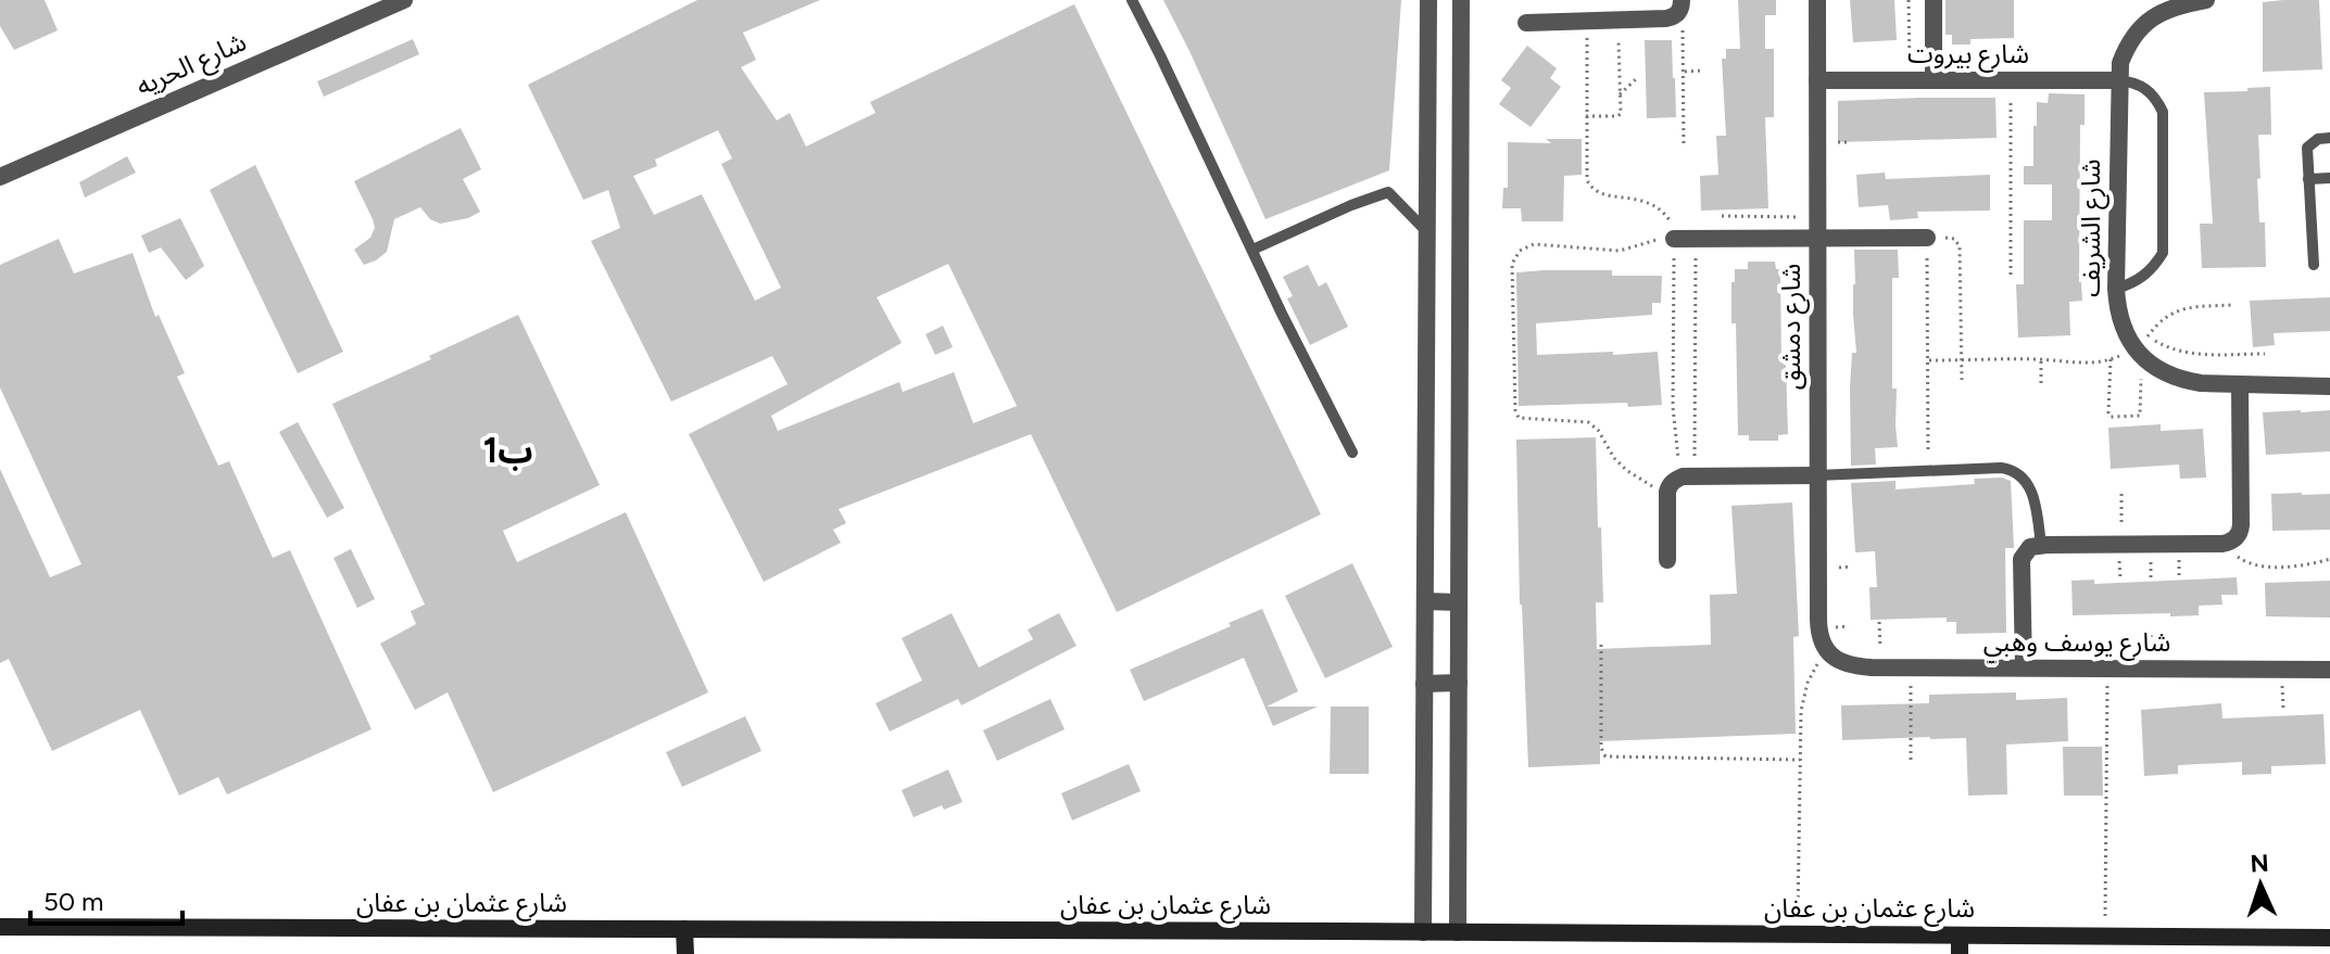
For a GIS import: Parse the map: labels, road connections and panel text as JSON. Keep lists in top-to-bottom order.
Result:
{
  "streets": {
    "main road": ["شارع عثمان بن عفان"],
    "street": [
      "شارع بيروت",
      "شارع الحريه",
      "شارع الشريف",
      "شارع دمشق",
      "شارع يوسف وهبي"
    ]
  },
  "crossings": [
    ["شارع بيروت", "شارع الشريف"],
    ["شارع بيروت", "شارع دمشق"],
    ["شارع دمشق", "شارع يوسف وهبي"]
  ],
  "districts": ["ب1"],
  "scale_bar": "50 m",
  "north": "top"
}
